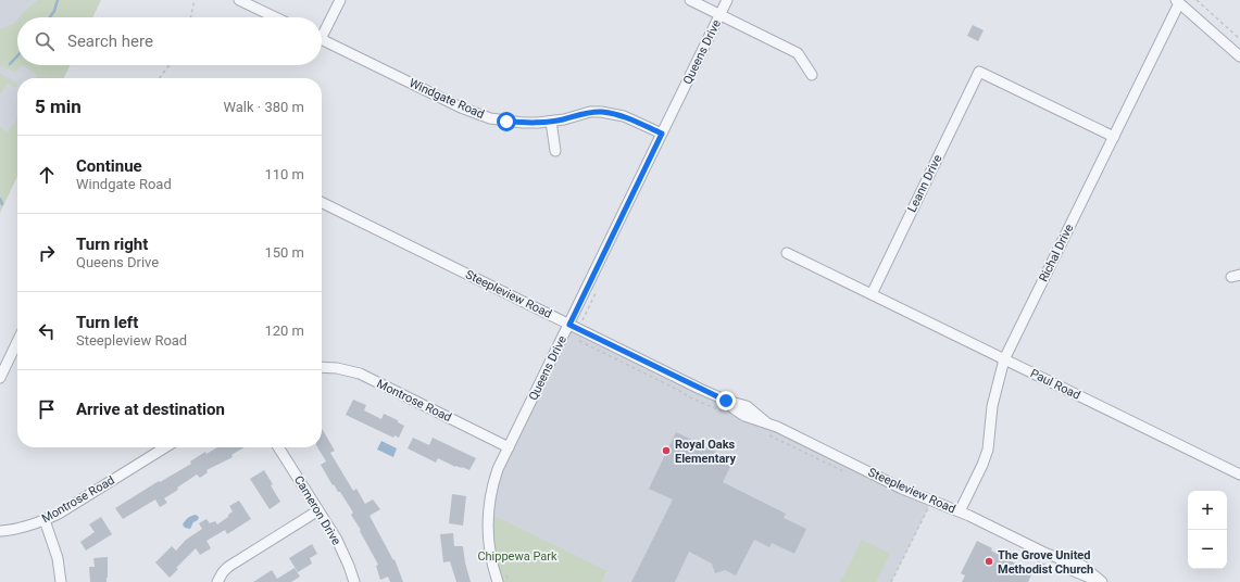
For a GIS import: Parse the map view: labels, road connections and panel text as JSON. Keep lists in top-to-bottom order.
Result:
{
  "streets": {
    "street": [
      "Queens Drive",
      "Windgate Road",
      "Leann Drive",
      "Richal Drive",
      "Steepleview Road",
      "Paul Road",
      "Montrose Road",
      "Cameron Drive"
    ]
  },
  "crossings": [
    ["Queens Drive", "Windgate Road"],
    ["Queens Drive", "Steepleview Road"],
    ["Queens Drive", "Montrose Road"],
    ["Leann Drive", "Richal Drive"],
    ["Leann Drive", "Paul Road"],
    ["Richal Drive", "Steepleview Road"],
    ["Richal Drive", "Paul Road"]
  ],
  "parks": ["Chippewa Park"],
  "places": ["Royal Oaks Elementary", "The Grove United Methodist Church"],
  "page": {
    "search": "Search here",
    "heading": ["5 min", "Walk · 380 m"],
    "list": [
      ["Continue", "Windgate Road", "110 m"],
      ["Turn right", "Queens Drive", "150 m"],
      ["Turn left", "Steepleview Road", "120 m"],
      "Arrive at destination"
    ],
    "map_buttons": ["+", "−"]
  }
}
